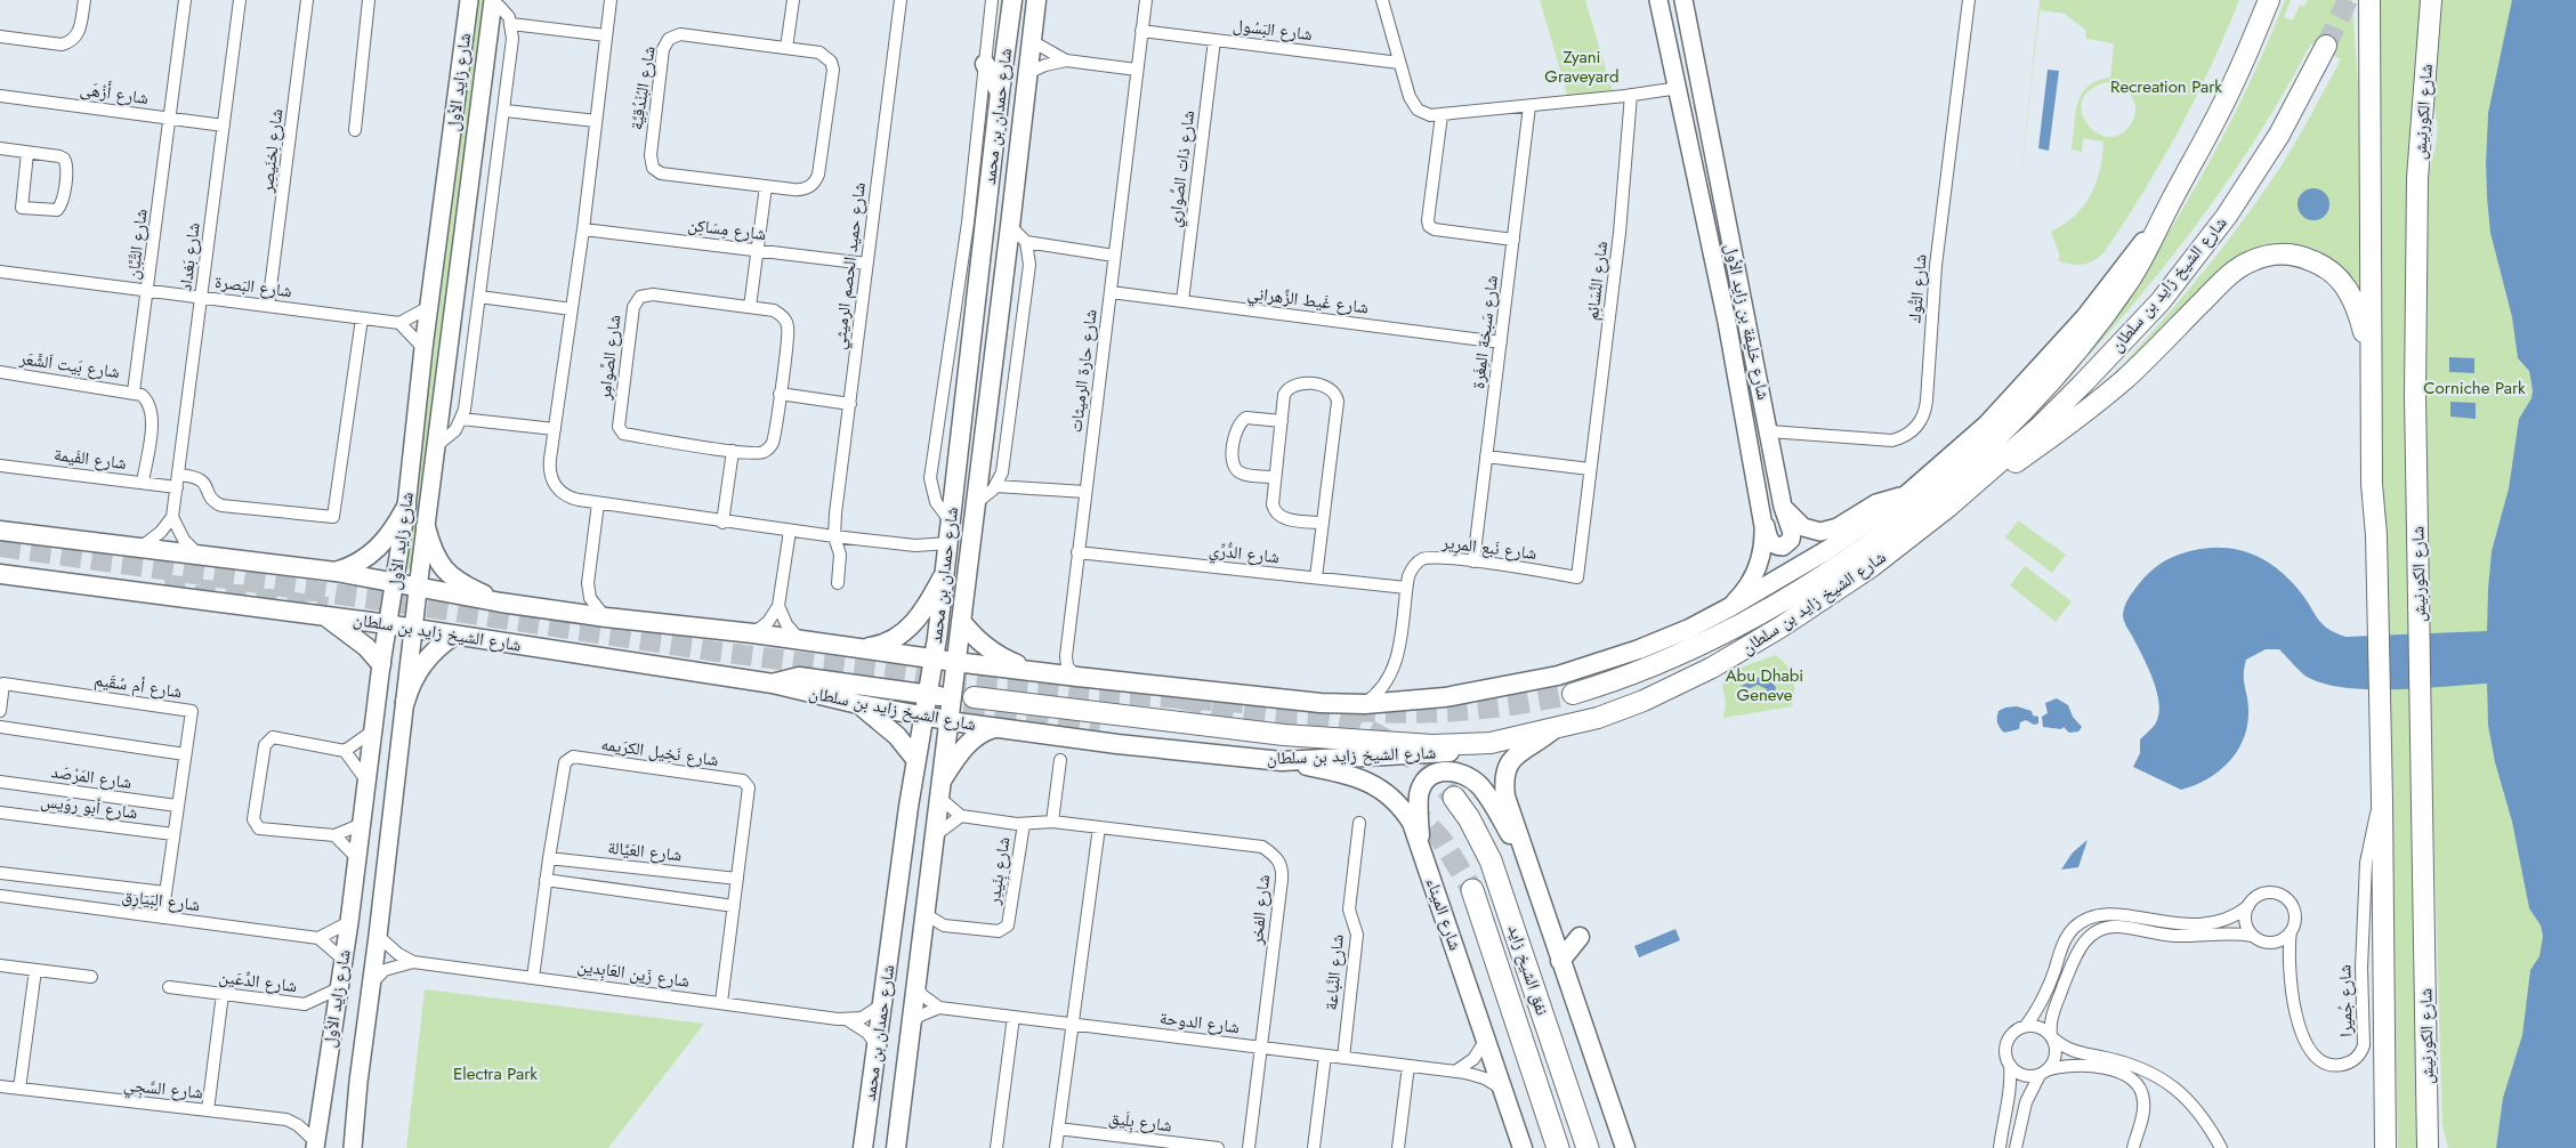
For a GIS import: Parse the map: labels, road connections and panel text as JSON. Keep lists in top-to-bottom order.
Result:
{
  "streets": {
    "highway": ["شارع الكورنيش", "شارع الشيخ زايد بن سلطان", "نفق الشيخ زايد"],
    "main road": [
      "شارع زايد الأول",
      "شارع حمدان بن محمد",
      "شارع خليفة بن زايد الأول",
      "شارع الميناء"
    ],
    "street": [
      "شارع البَسُول",
      "شارع البُنْدُقِيَّة",
      "شارع أَزْهَى",
      "شارع لِخنَيصِر",
      "شارع ذات الصَّواري",
      "شارع مِسَاكِن",
      "شارع التَّبَّان",
      "شارع بَغداد",
      "شارع حميد الحصم الرميثي",
      "شارع النَّسَائِم",
      "شارع البَصرة",
      "شارع التُّوك",
      "شارع غَيط الزَّهرانِي",
      "شارع سَبخة المِغَرة",
      "شارع الصَّوامِر",
      "شارع بَيت اَلشَّعَر",
      "شارع حارة الرميثات",
      "شارع الفَيمة",
      "شارع نَبع المرِير",
      "شارع الدُّرِّي",
      "شارع أم سُقَيم",
      "شارع نَخِيل الكرَيمه",
      "شارع المَرْصَد",
      "شارع أبو روَيس",
      "شارع العَيَّالة",
      "شارع بِنَيدِر",
      "شارع البَيارِق",
      "شارع الفخر",
      "شارع النَّباعة",
      "شارع زَين العَابِدين",
      "شارع الدِّعَين",
      "شارع جُميرا",
      "شارع الدوحة",
      "شارع السَّجِي",
      "شارع بِلَيق"
    ]
  },
  "crossings": [
    ["شارع البَسُول", "شارع ذات الصَّواري"],
    ["شارع البَسُول", "شارع حارة الرميثات"],
    ["شارع زايد الأول", "شارع الشيخ زايد بن سلطان"],
    ["شارع زايد الأول", "شارع زَين العَابِدين"],
    ["شارع زايد الأول", "شارع الدِّعَين"],
    ["شارع زايد الأول", "شارع السَّجِي"],
    ["شارع أَزْهَى", "شارع التَّبَّان"],
    ["شارع أَزْهَى", "شارع بَغداد"],
    ["شارع حمدان بن محمد", "شارع الشيخ زايد بن سلطان"],
    ["شارع حمدان بن محمد", "شارع بِنَيدِر"],
    ["شارع حمدان بن محمد", "شارع زَين العَابِدين"],
    ["شارع لِخنَيصِر", "شارع البَصرة"],
    ["شارع ذات الصَّواري", "شارع غَيط الزَّهرانِي"],
    ["شارع مِسَاكِن", "شارع حميد الحصم الرميثي"],
    ["شارع التَّبَّان", "شارع البَصرة"],
    ["شارع التَّبَّان", "شارع بَيت اَلشَّعَر"],
    ["شارع بَغداد", "شارع البَصرة"],
    ["شارع بَغداد", "شارع الفَيمة"],
    ["شارع النَّسَائِم", "شارع نَبع المرِير"],
    ["شارع الشيخ زايد بن سلطان", "شارع خليفة بن زايد الأول"],
    ["شارع الشيخ زايد بن سلطان", "شارع حارة الرميثات"],
    ["شارع الشيخ زايد بن سلطان", "شارع نَبع المرِير"],
    ["شارع الشيخ زايد بن سلطان", "شارع الميناء"],
    ["شارع التُّوك", "شارع خليفة بن زايد الأول"],
    ["شارع غَيط الزَّهرانِي", "شارع سَبخة المِغَرة"],
    ["شارع غَيط الزَّهرانِي", "شارع حارة الرميثات"],
    ["شارع سَبخة المِغَرة", "شارع نَبع المرِير"],
    ["شارع حارة الرميثات", "شارع الدُّرِّي"],
    ["شارع نَبع المرِير", "شارع الدُّرِّي"],
    ["شارع أم سُقَيم", "شارع المَرْصَد"],
    ["شارع أم سُقَيم", "شارع أبو روَيس"],
    ["شارع أم سُقَيم", "شارع البَيارِق"],
    ["شارع نَخِيل الكرَيمه", "شارع العَيَّالة"],
    ["شارع نَخِيل الكرَيمه", "شارع زَين العَابِدين"],
    ["شارع بِنَيدِر", "شارع الفخر"],
    ["شارع الفخر", "شارع الدوحة"],
    ["شارع الميناء", "شارع الدوحة"],
    ["شارع النَّباعة", "شارع الدوحة"]
  ],
  "parks": [
    "Zyani Graveyard",
    "Recreation Park",
    "Corniche Park",
    "Abu Dhabi Geneve",
    "Electra Park"
  ]
}
